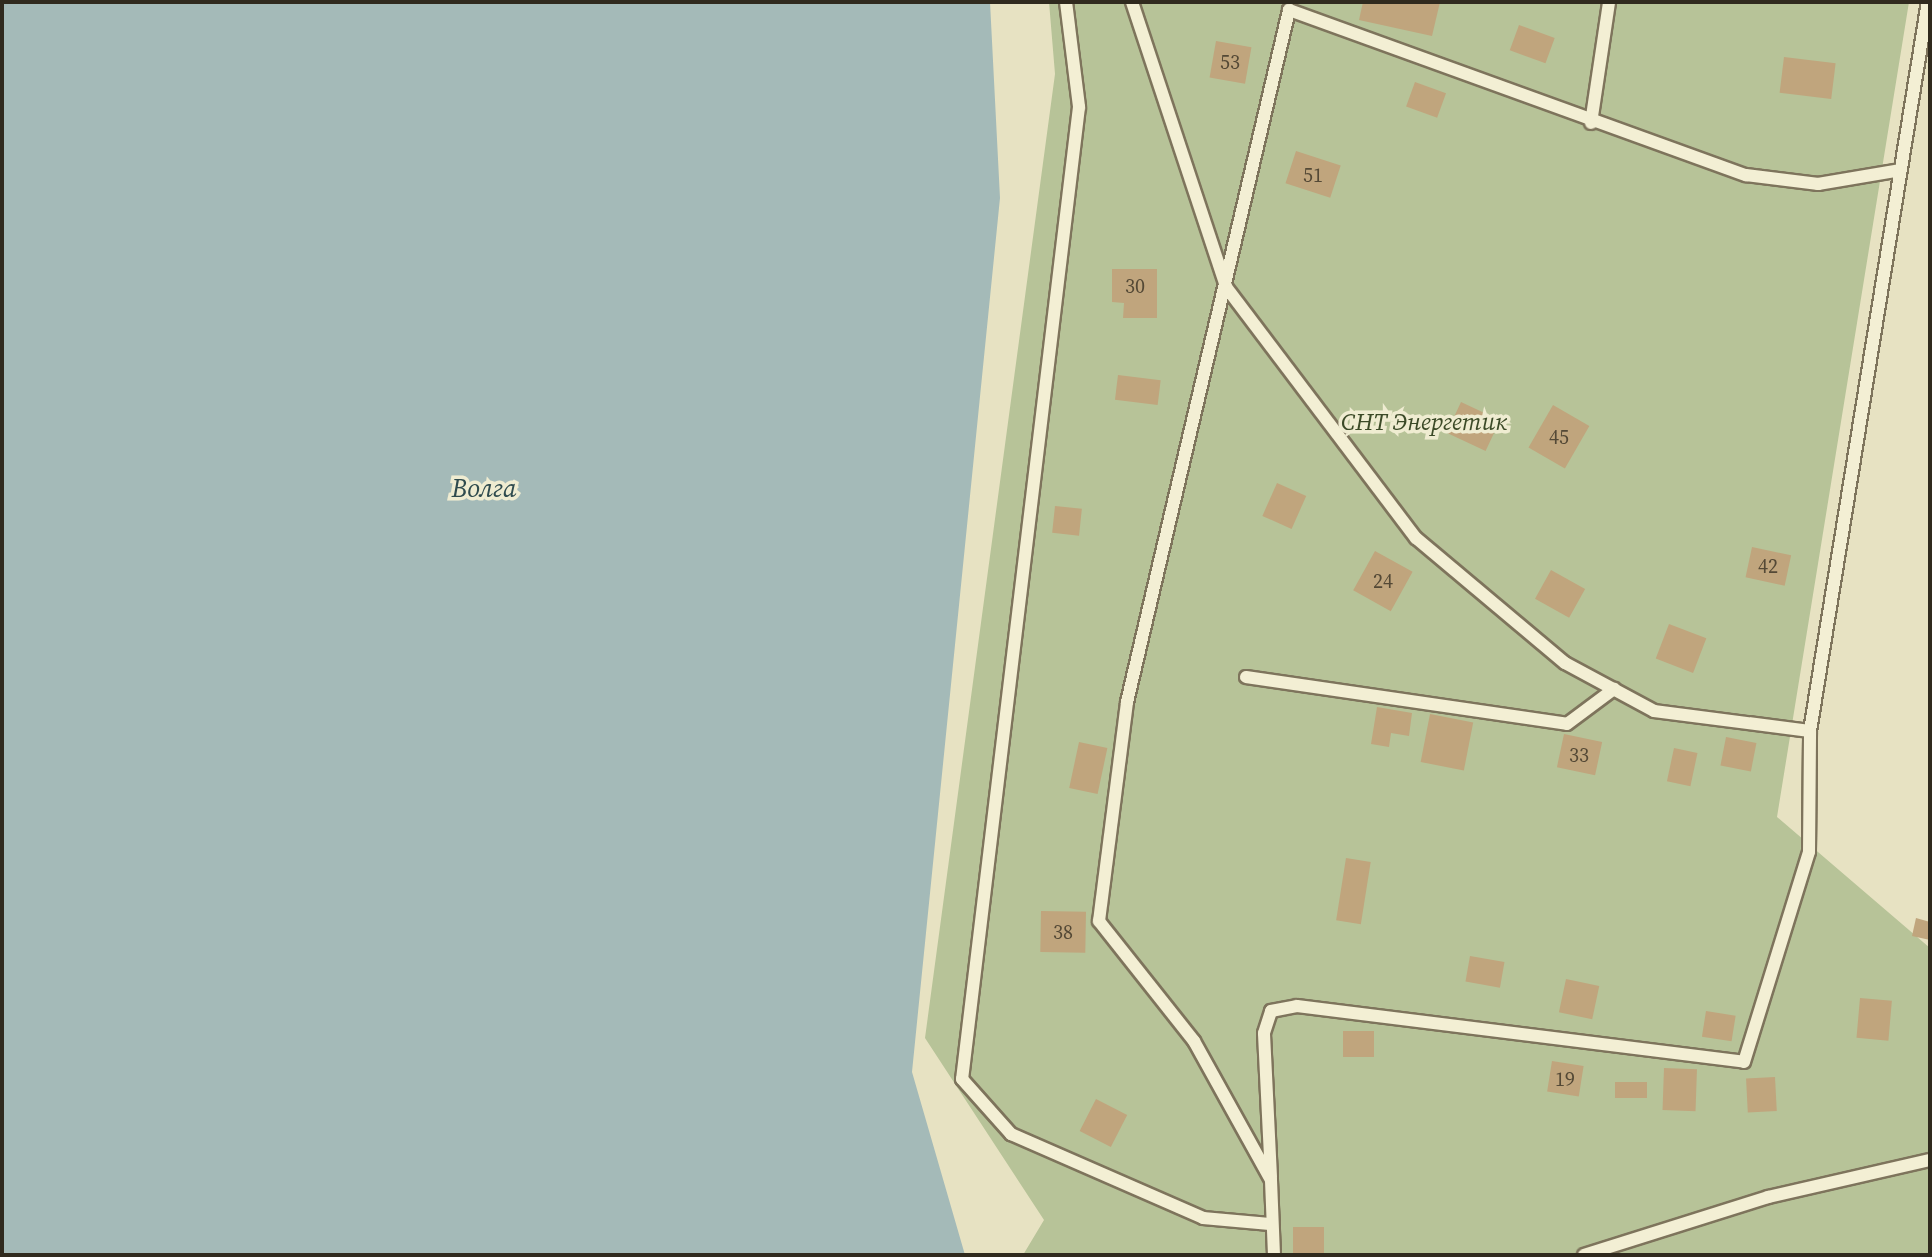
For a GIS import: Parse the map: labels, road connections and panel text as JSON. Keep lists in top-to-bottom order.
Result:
{
  "water": ["Волга"],
  "parks": ["СНТ Энергетик"],
  "house_numbers": [
    "53",
    "51",
    "30",
    "45",
    "42",
    "24",
    "33",
    "38",
    "19"
  ]
}
